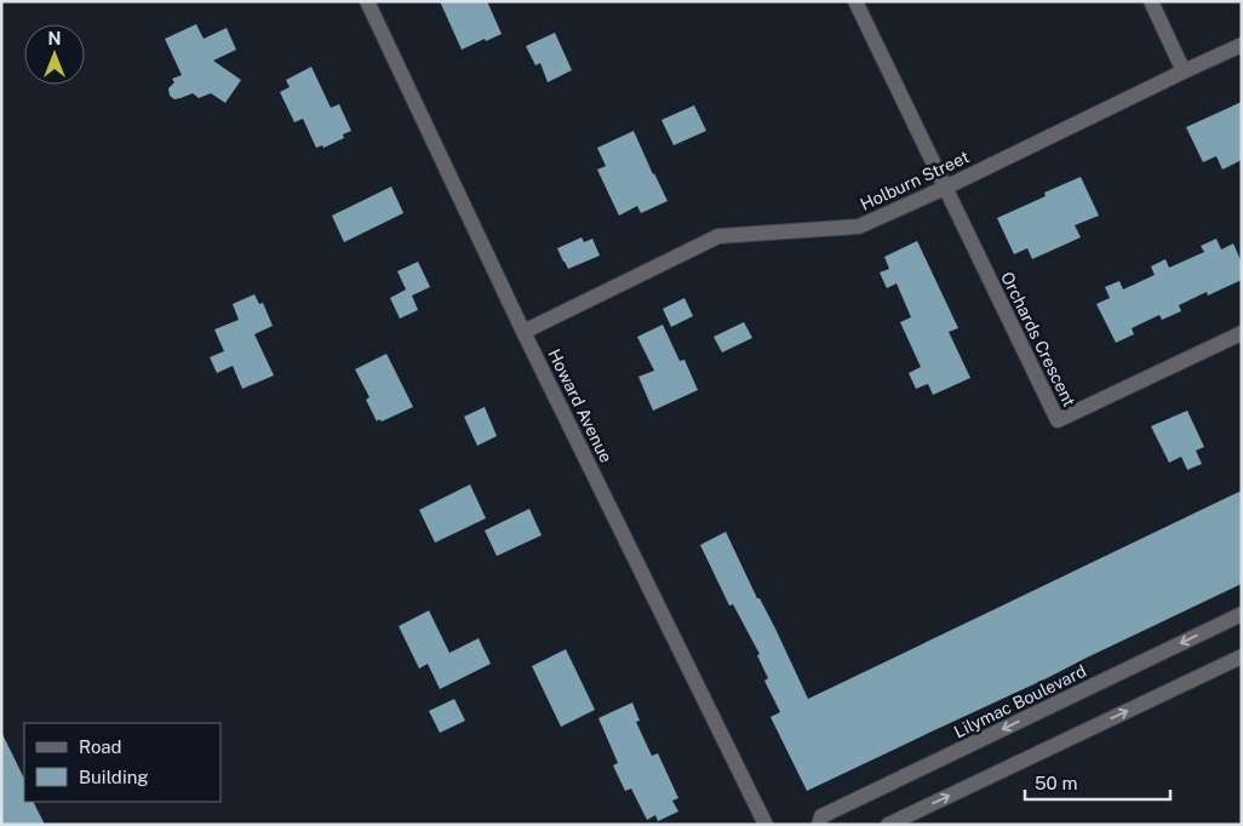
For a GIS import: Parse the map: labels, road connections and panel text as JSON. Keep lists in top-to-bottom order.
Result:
{
  "streets": {
    "street": [
      "Holburn Street",
      "Orchards Crescent",
      "Howard Avenue",
      "Lilymac Boulevard"
    ]
  },
  "crossings": [
    ["Holburn Street", "Orchards Crescent"],
    ["Holburn Street", "Howard Avenue"]
  ],
  "legend": ["Road", "Building"],
  "scale_bar": "50 m",
  "north": "top"
}
